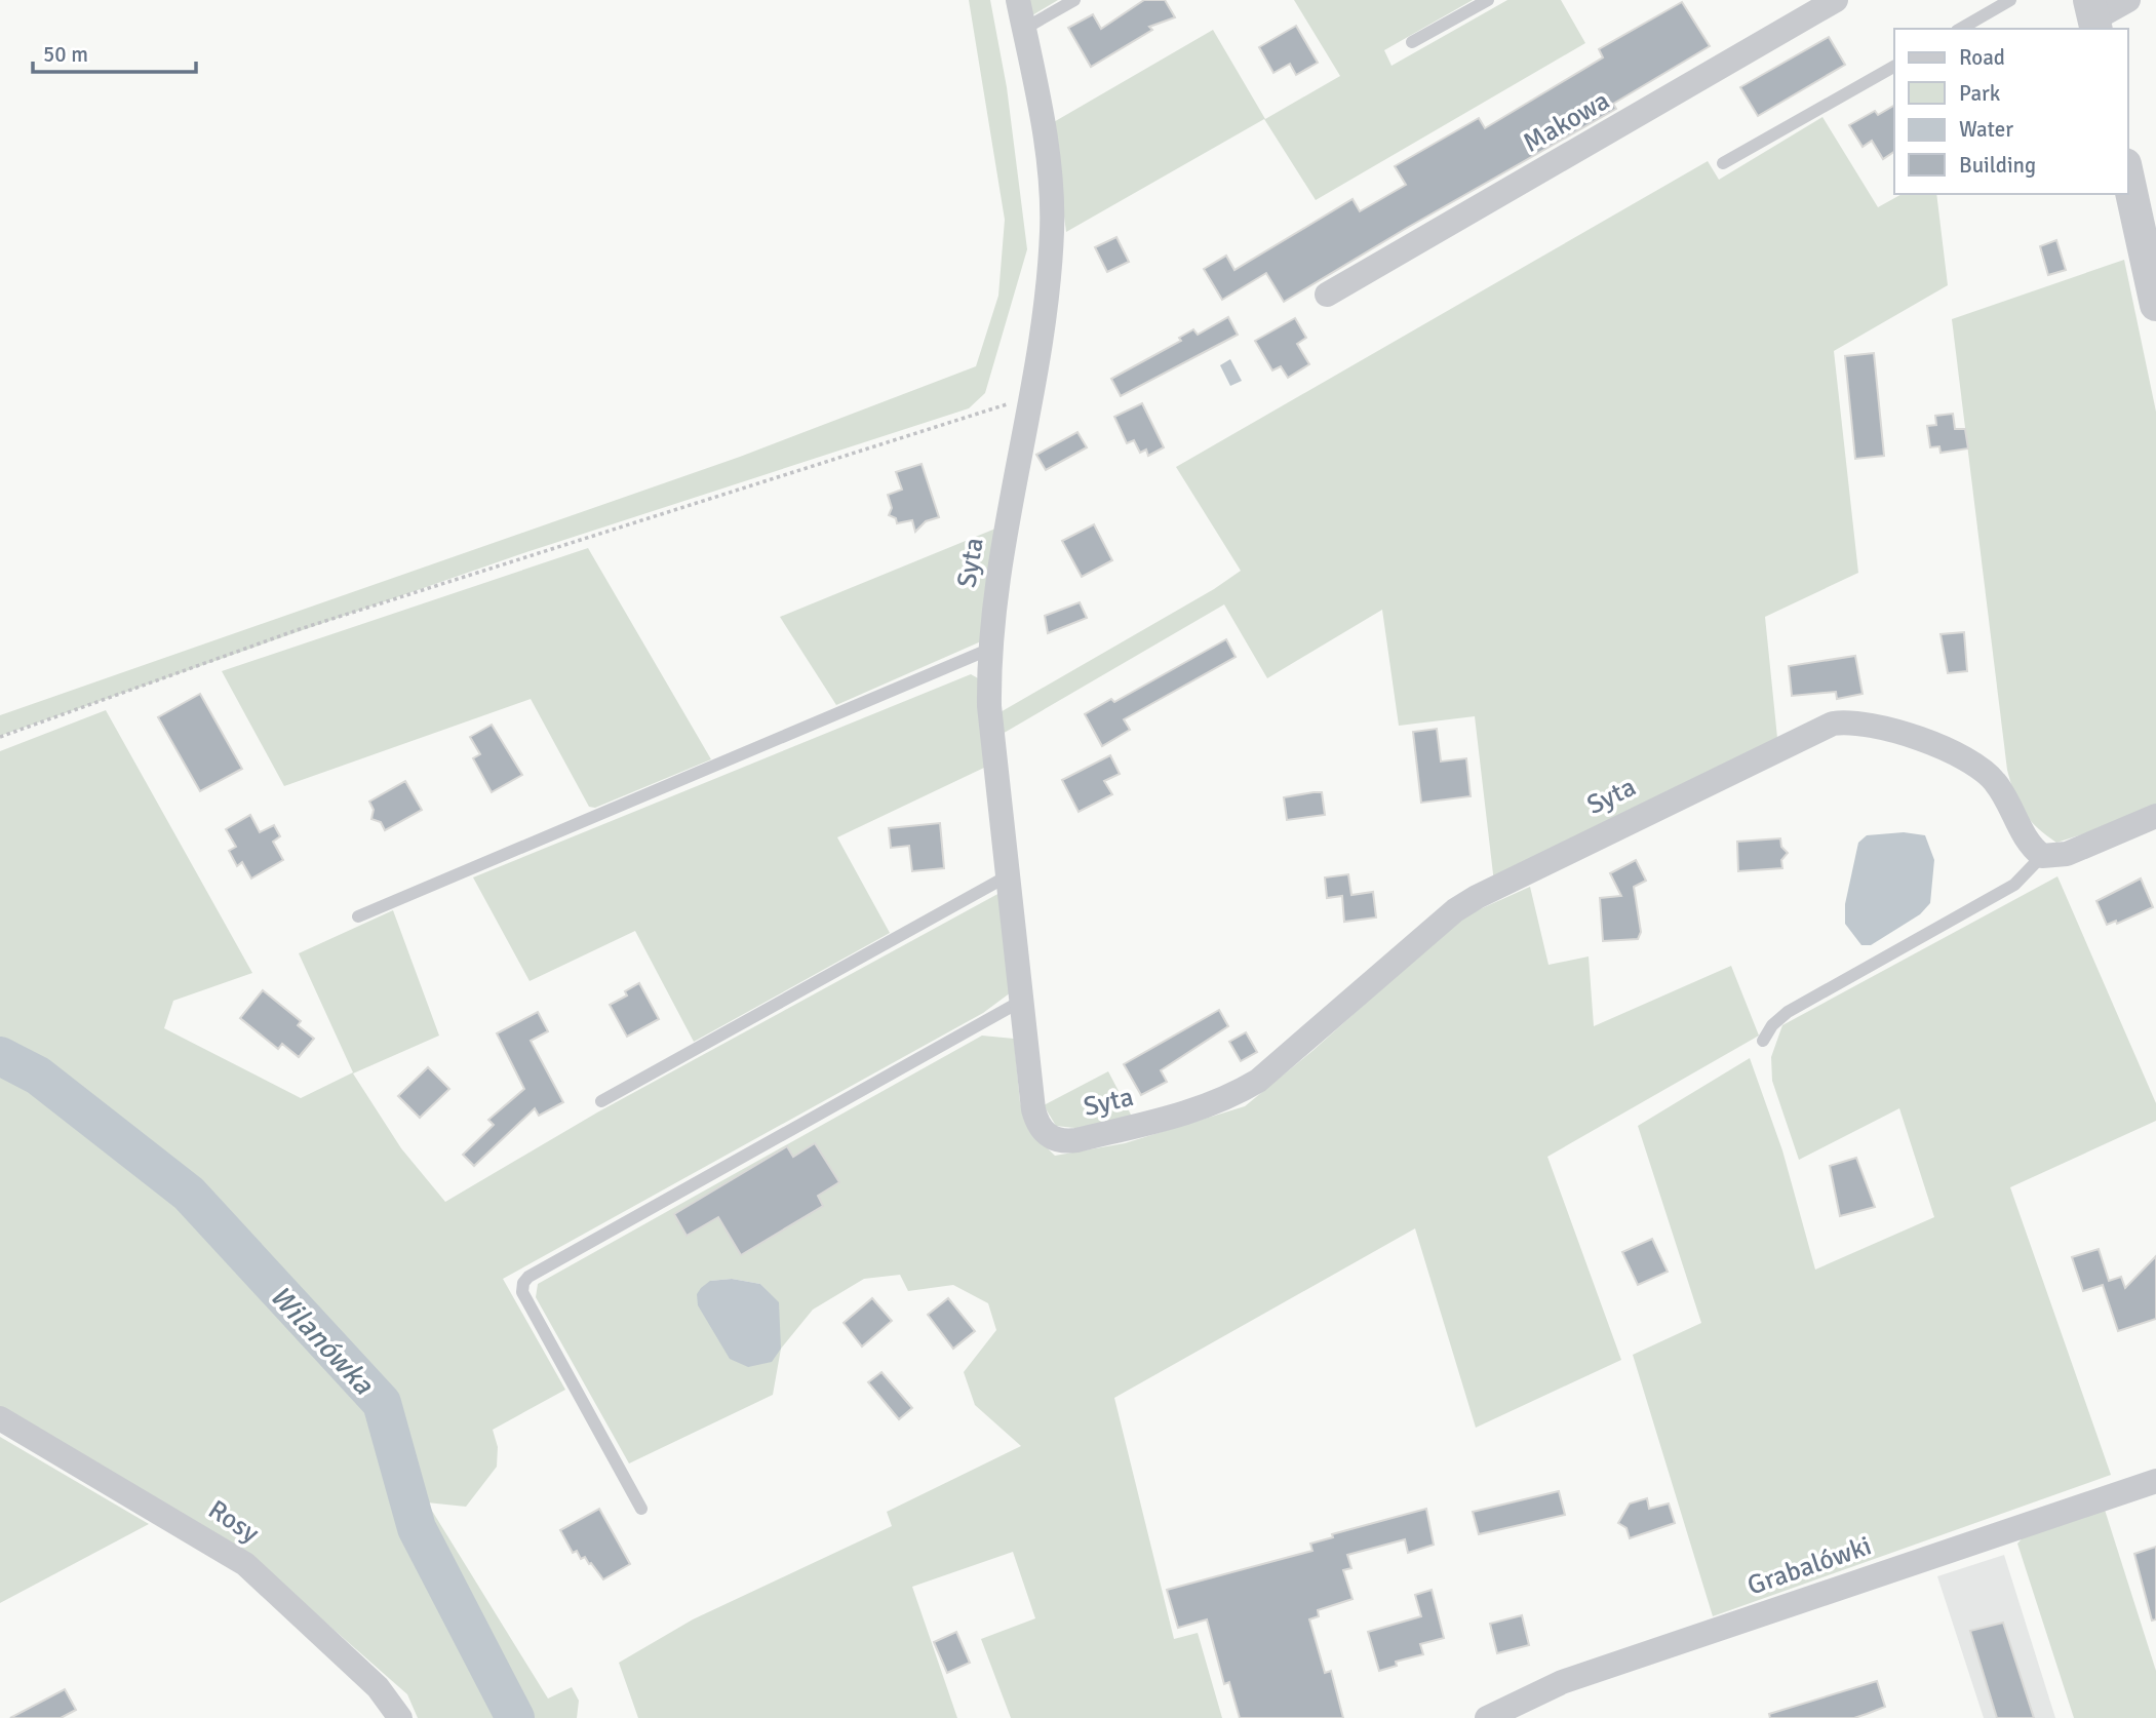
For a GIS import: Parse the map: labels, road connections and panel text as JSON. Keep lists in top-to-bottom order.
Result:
{
  "streets": {
    "street": [
      "Makowa",
      "Syta",
      "Rosy",
      "Grabalówki"
    ]
  },
  "water": ["Wilanówka"],
  "legend": [
    "Road",
    "Park",
    "Water",
    "Building"
  ],
  "scale_bar": "50 m"
}
